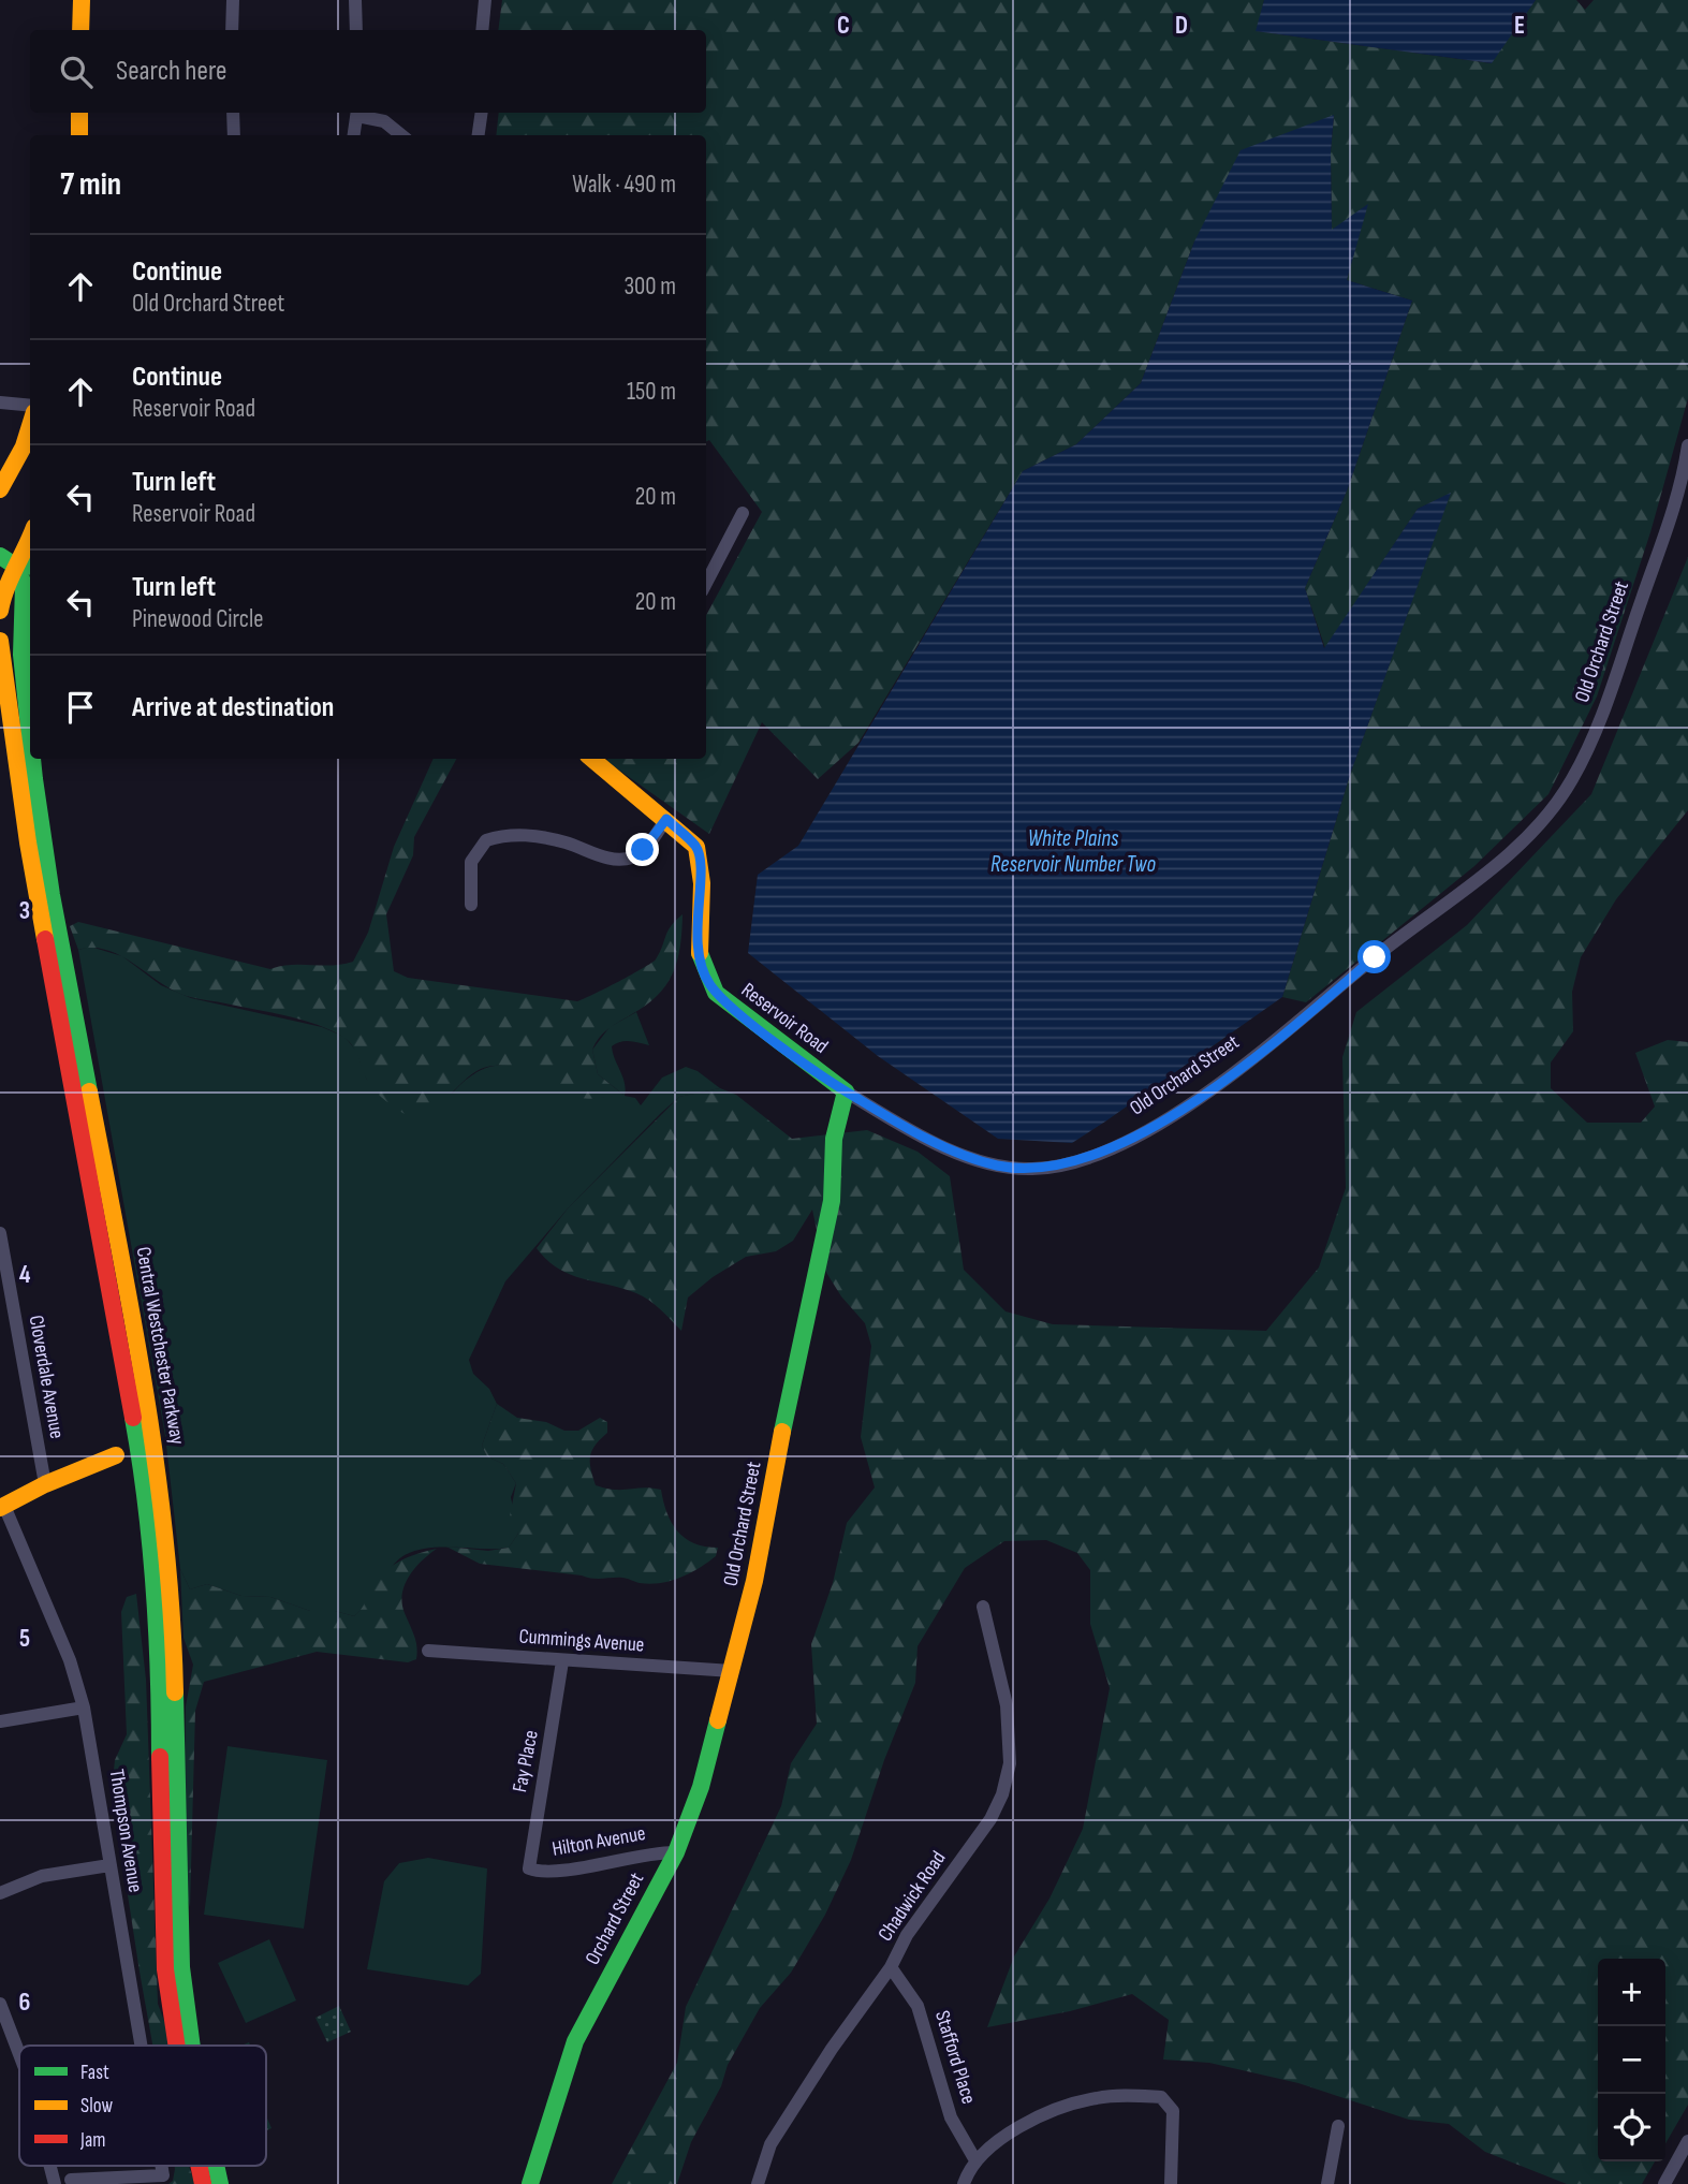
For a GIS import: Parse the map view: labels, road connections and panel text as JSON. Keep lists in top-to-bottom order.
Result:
{
  "streets": {
    "main road": [
      "Old Orchard Street",
      "Reservoir Road",
      "Central Westchester Parkway",
      "Orchard Street"
    ],
    "street": [
      "Cloverdale Avenue",
      "Cummings Avenue",
      "Fay Place",
      "Thompson Avenue",
      "Hilton Avenue",
      "Chadwick Road",
      "Stafford Place"
    ]
  },
  "crossings": [
    ["Old Orchard Street", "Reservoir Road"],
    ["Old Orchard Street", "Cummings Avenue"],
    ["Old Orchard Street", "Orchard Street"],
    ["Cummings Avenue", "Fay Place"],
    ["Cummings Avenue", "Orchard Street"],
    ["Fay Place", "Hilton Avenue"],
    ["Hilton Avenue", "Orchard Street"],
    ["Chadwick Road", "Stafford Place"]
  ],
  "water": ["White Plains Reservoir Number Two"],
  "legend": ["Fast", "Slow", "Jam"],
  "page": {
    "search": "Search here",
    "heading": ["7 min", "Walk · 490 m"],
    "list": [
      ["Continue", "Old Orchard Street", "300 m"],
      ["Continue", "Reservoir Road", "150 m"],
      ["Turn left", "Reservoir Road", "20 m"],
      ["Turn left", "Pinewood Circle", "20 m"],
      "Arrive at destination"
    ],
    "map_buttons": ["+", "−"]
  },
  "grid": {
    "columns": ["C", "D", "E"],
    "rows": [
      "3",
      "4",
      "5",
      "6"
    ]
  }
}
